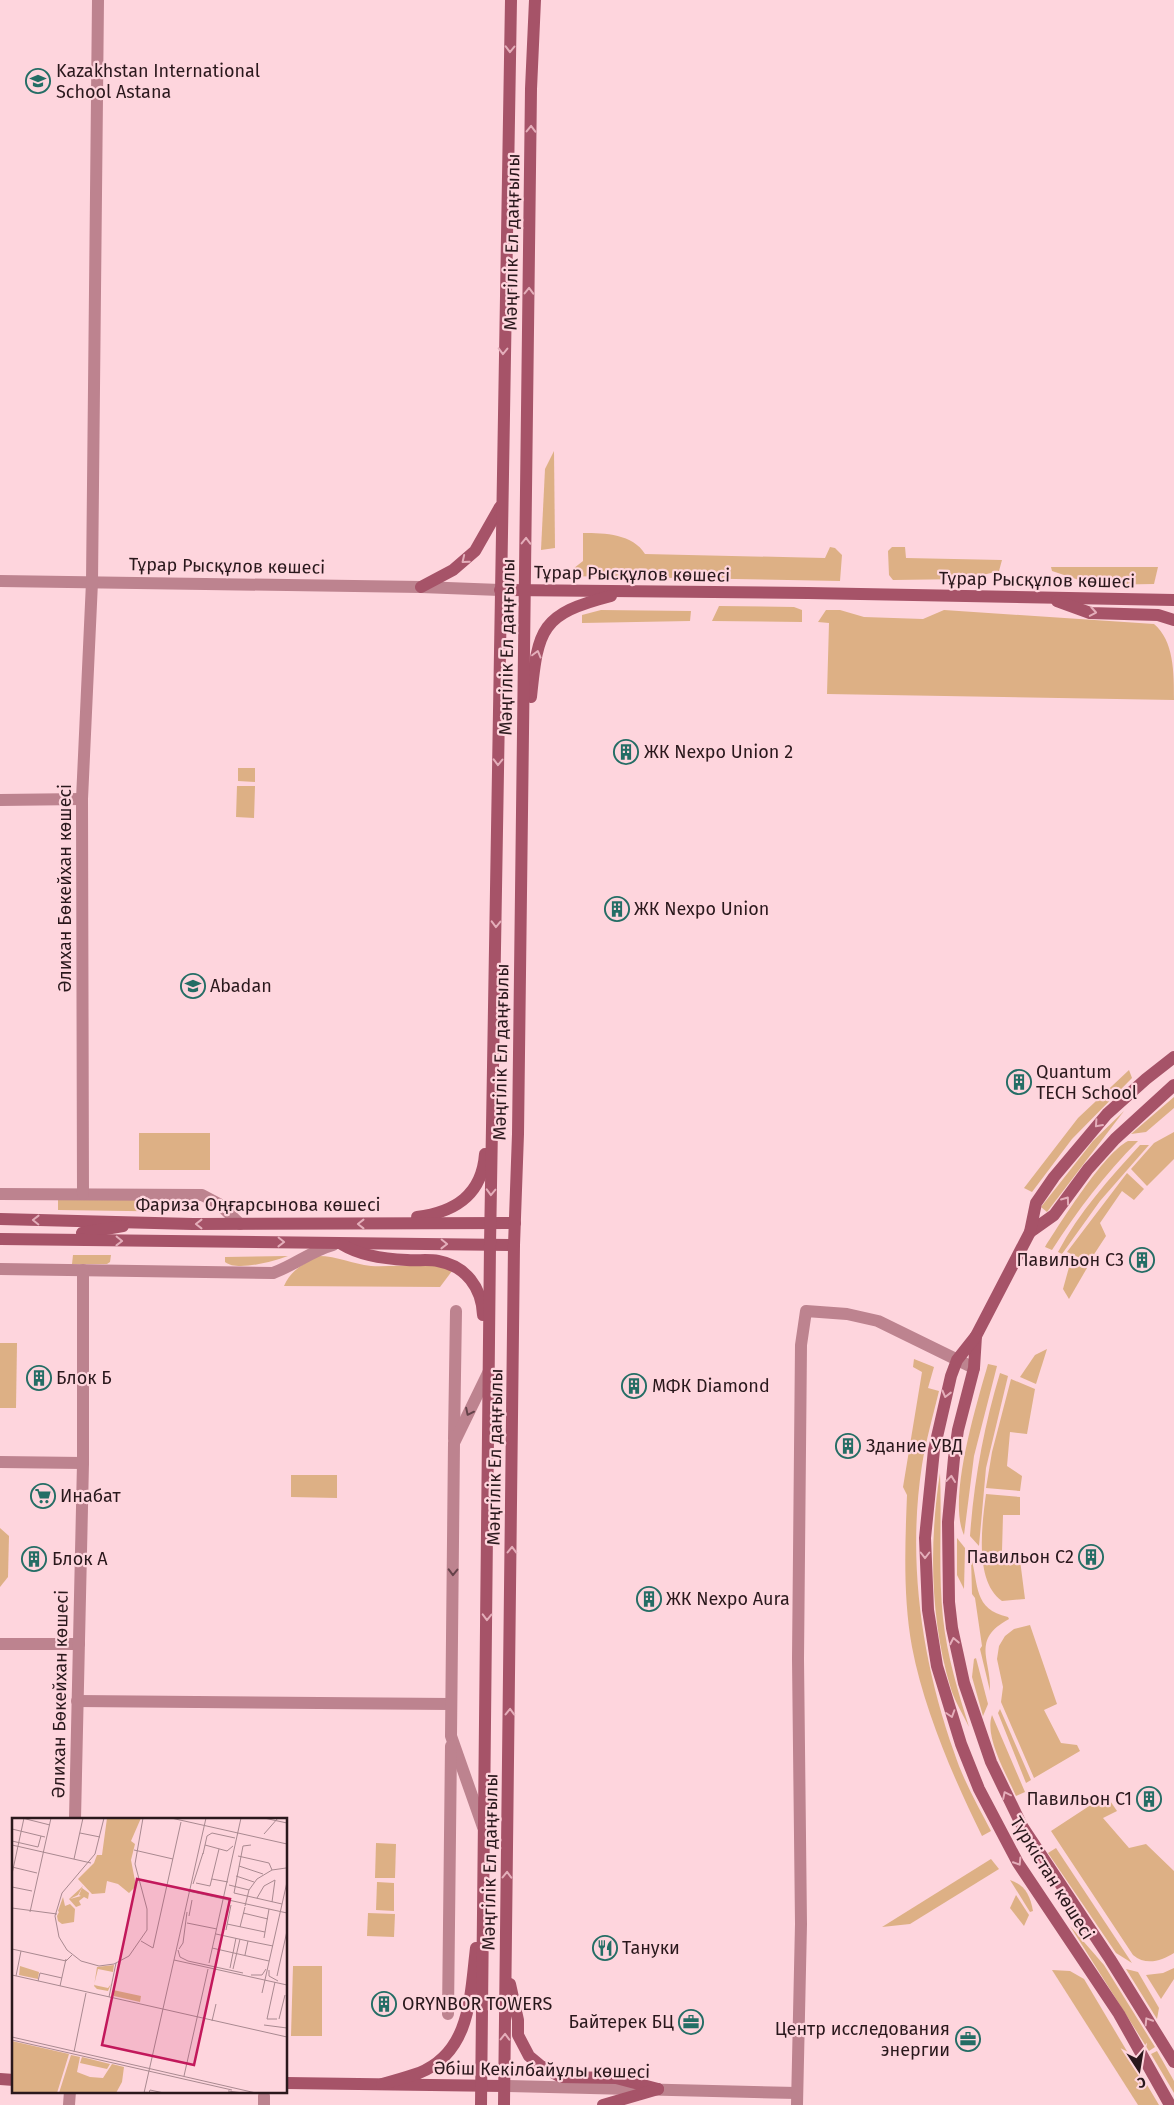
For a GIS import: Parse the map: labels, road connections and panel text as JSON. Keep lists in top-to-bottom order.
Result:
{
  "streets": {
    "main road": [
      "Мәңгілік Ел даңғылы",
      "Тұрар Рысқұлов көшесі",
      "Фариза Оңғарсынова көшесі",
      "Түркістан көшесі",
      "Әбіш Кекілбайұлы көшесі"
    ],
    "street": ["Әлихан Бөкейхан көшесі"]
  },
  "crossings": [
    ["Мәңгілік Ел даңғылы", "Тұрар Рысқұлов көшесі"],
    ["Мәңгілік Ел даңғылы", "Фариза Оңғарсынова көшесі"],
    ["Мәңгілік Ел даңғылы", "Әбіш Кекілбайұлы көшесі"],
    ["Тұрар Рысқұлов көшесі", "Әлихан Бөкейхан көшесі"]
  ],
  "places": {
    "school or university": ["Kazakhstan International School Astana", "Abadan"],
    "building": [
      "ЖК Nexpo Union 2",
      "ЖК Nexpo Union",
      "Quantum TECH School",
      "Павильон С3",
      "Блок Б",
      "МФК Diamond",
      "Здание УВД",
      "Павильон С2",
      "Блок А",
      "ЖК Nexpo Aura",
      "Павильон С1",
      "ORYNBOR TOWERS"
    ],
    "supermarket": ["Инабат"],
    "restaurant": ["Тануки"],
    "office": ["Байтерек БЦ", "Центр исследования энергии"]
  },
  "north": "bottom"
}
